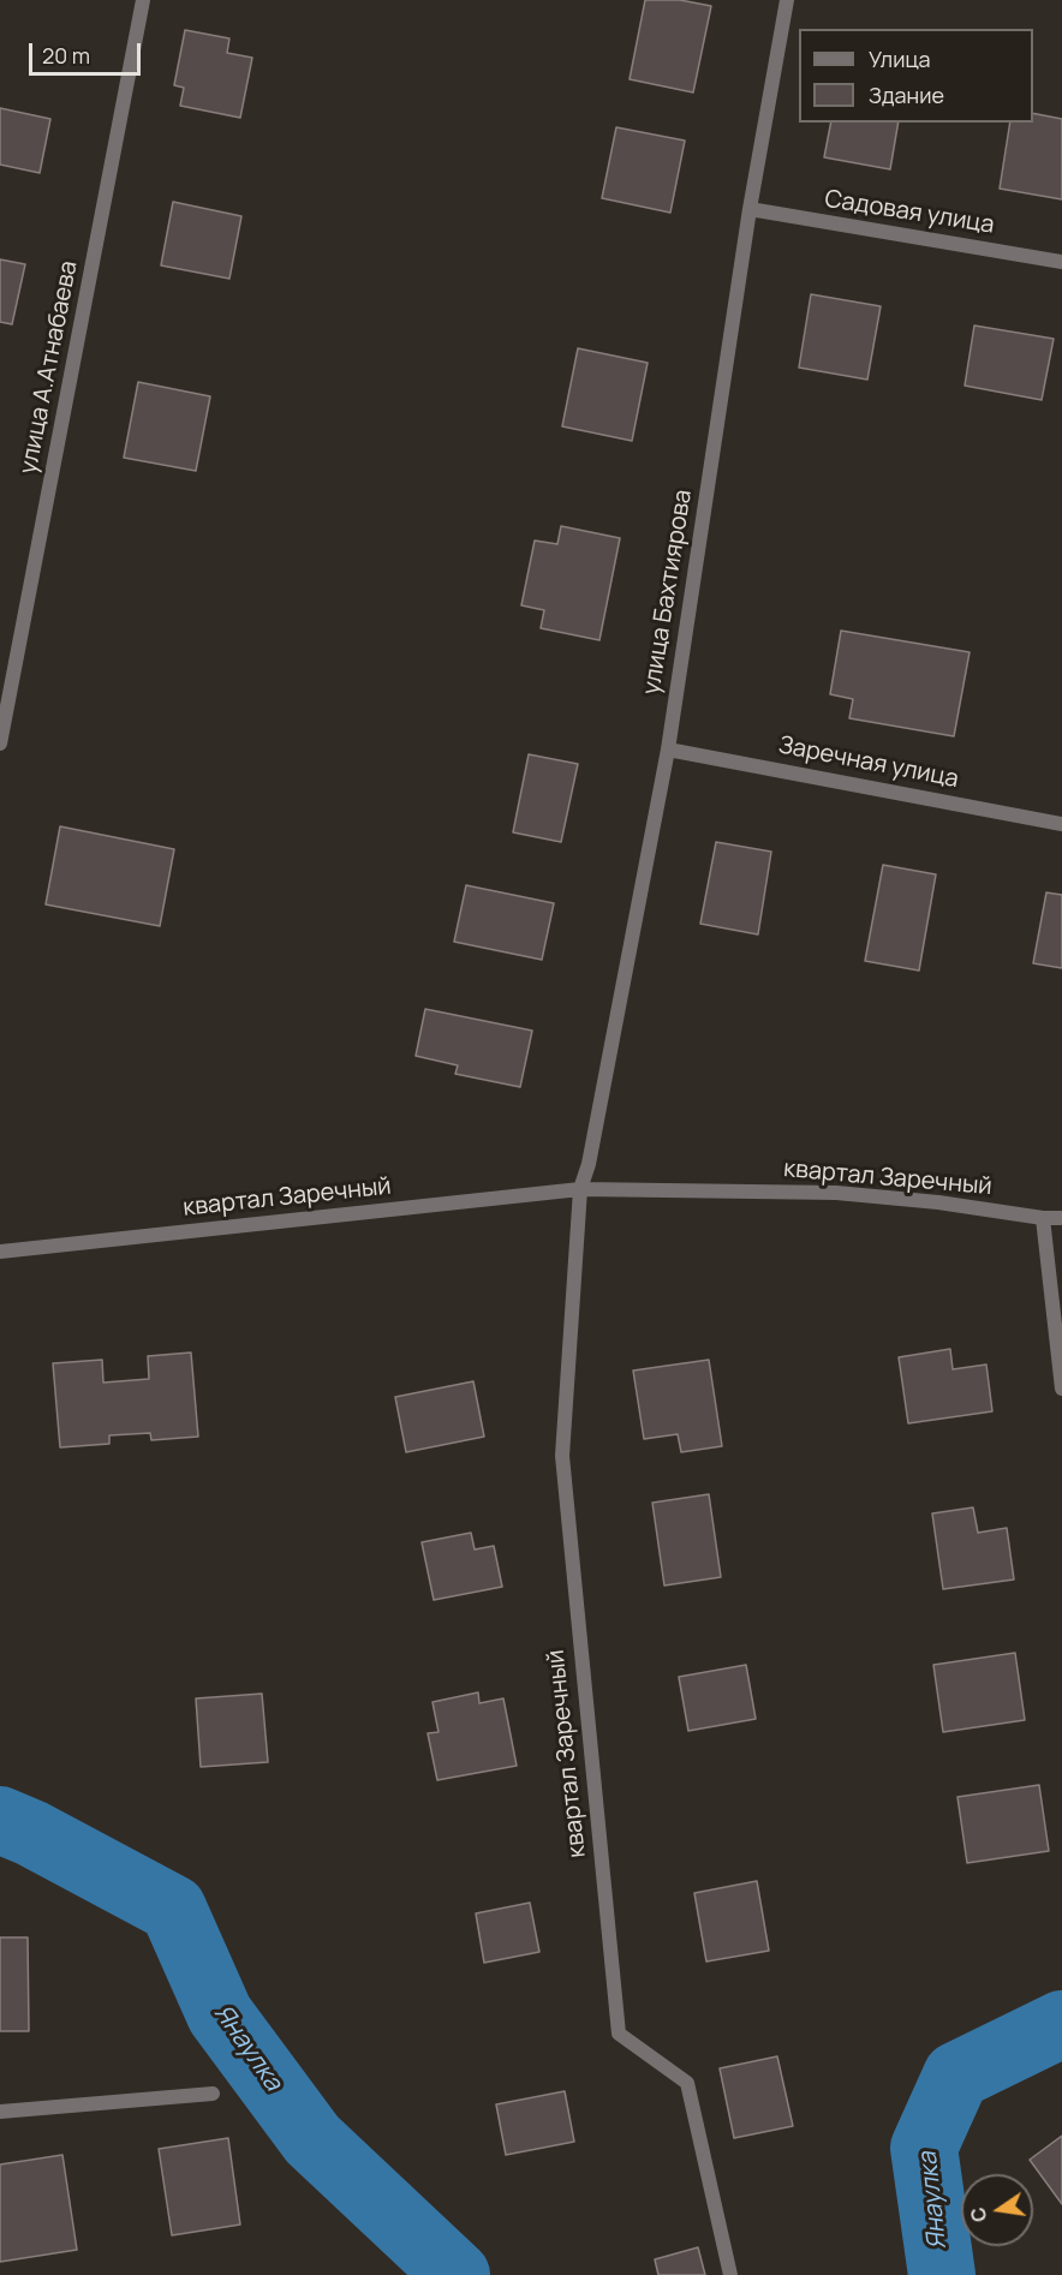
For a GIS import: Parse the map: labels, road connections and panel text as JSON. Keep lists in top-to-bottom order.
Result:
{
  "streets": {
    "street": [
      "Садовая улица",
      "улица А.Атнабаева",
      "улица Бахтиярова",
      "Заречная улица",
      "квартал Заречный"
    ]
  },
  "crossings": [
    ["Садовая улица", "улица Бахтиярова"],
    ["улица Бахтиярова", "Заречная улица"],
    ["улица Бахтиярова", "квартал Заречный"]
  ],
  "water": ["Янаулка"],
  "legend": ["Улица", "Здание"],
  "scale_bar": "20 m",
  "north": "left"
}
